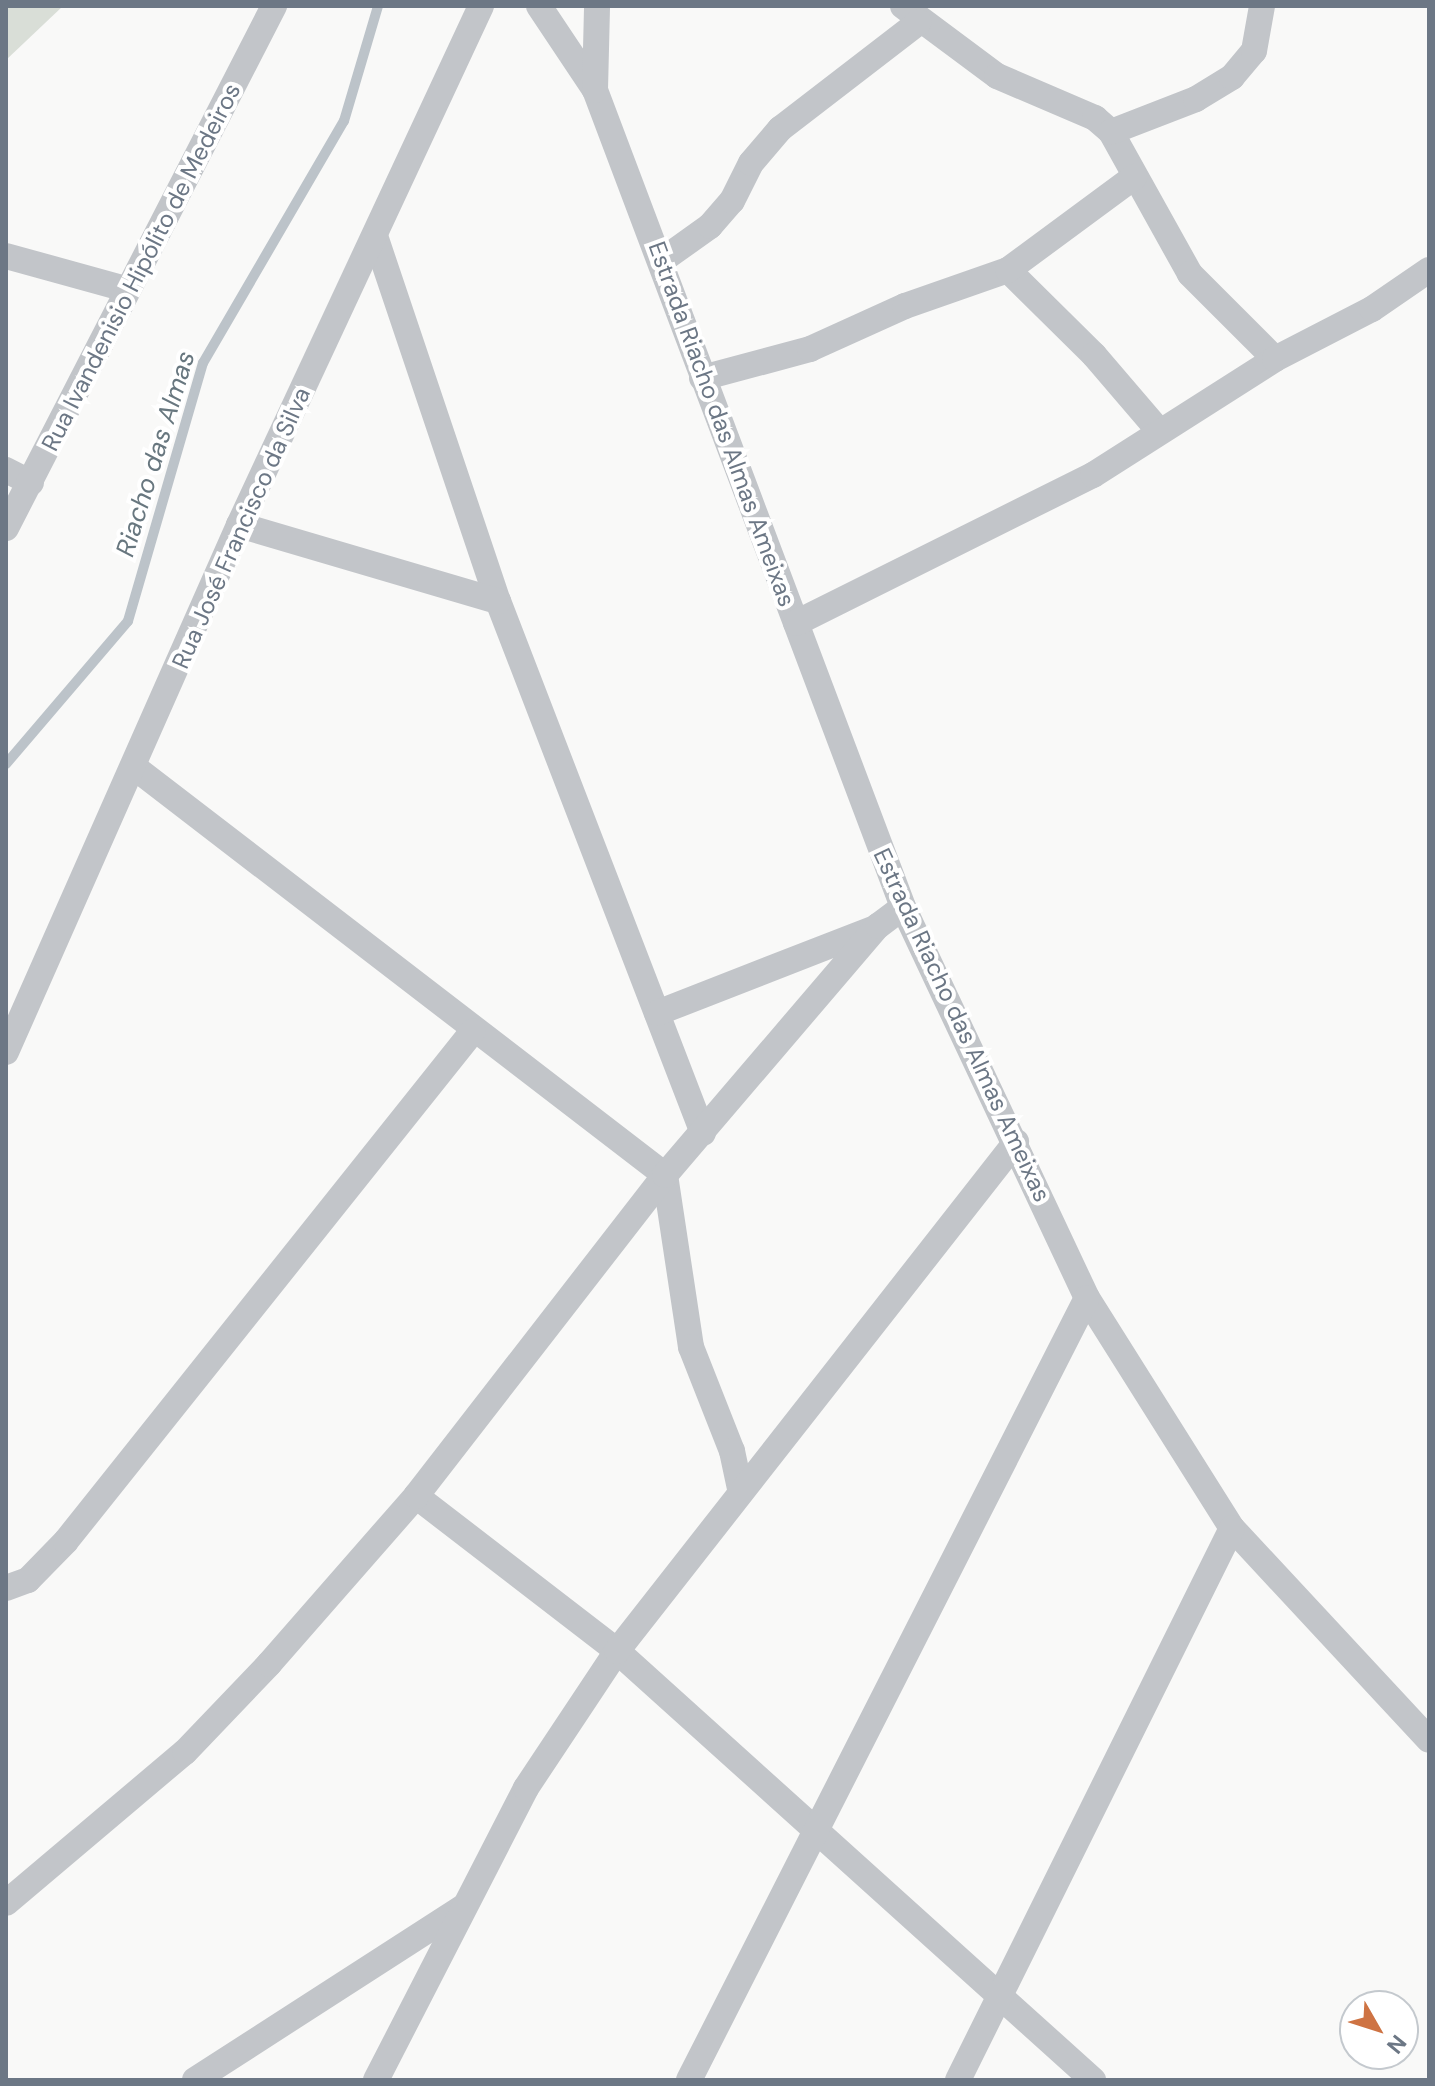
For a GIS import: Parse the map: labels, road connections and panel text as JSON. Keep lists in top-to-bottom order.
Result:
{
  "streets": {
    "street": ["Rua Ivandenisio Hipólito de Medeiros", "Estrada Riacho das Almas Ameixas", "Rua José Francisco da Silva"]
  },
  "water": ["Riacho das Almas"],
  "north": "bottom right"
}
